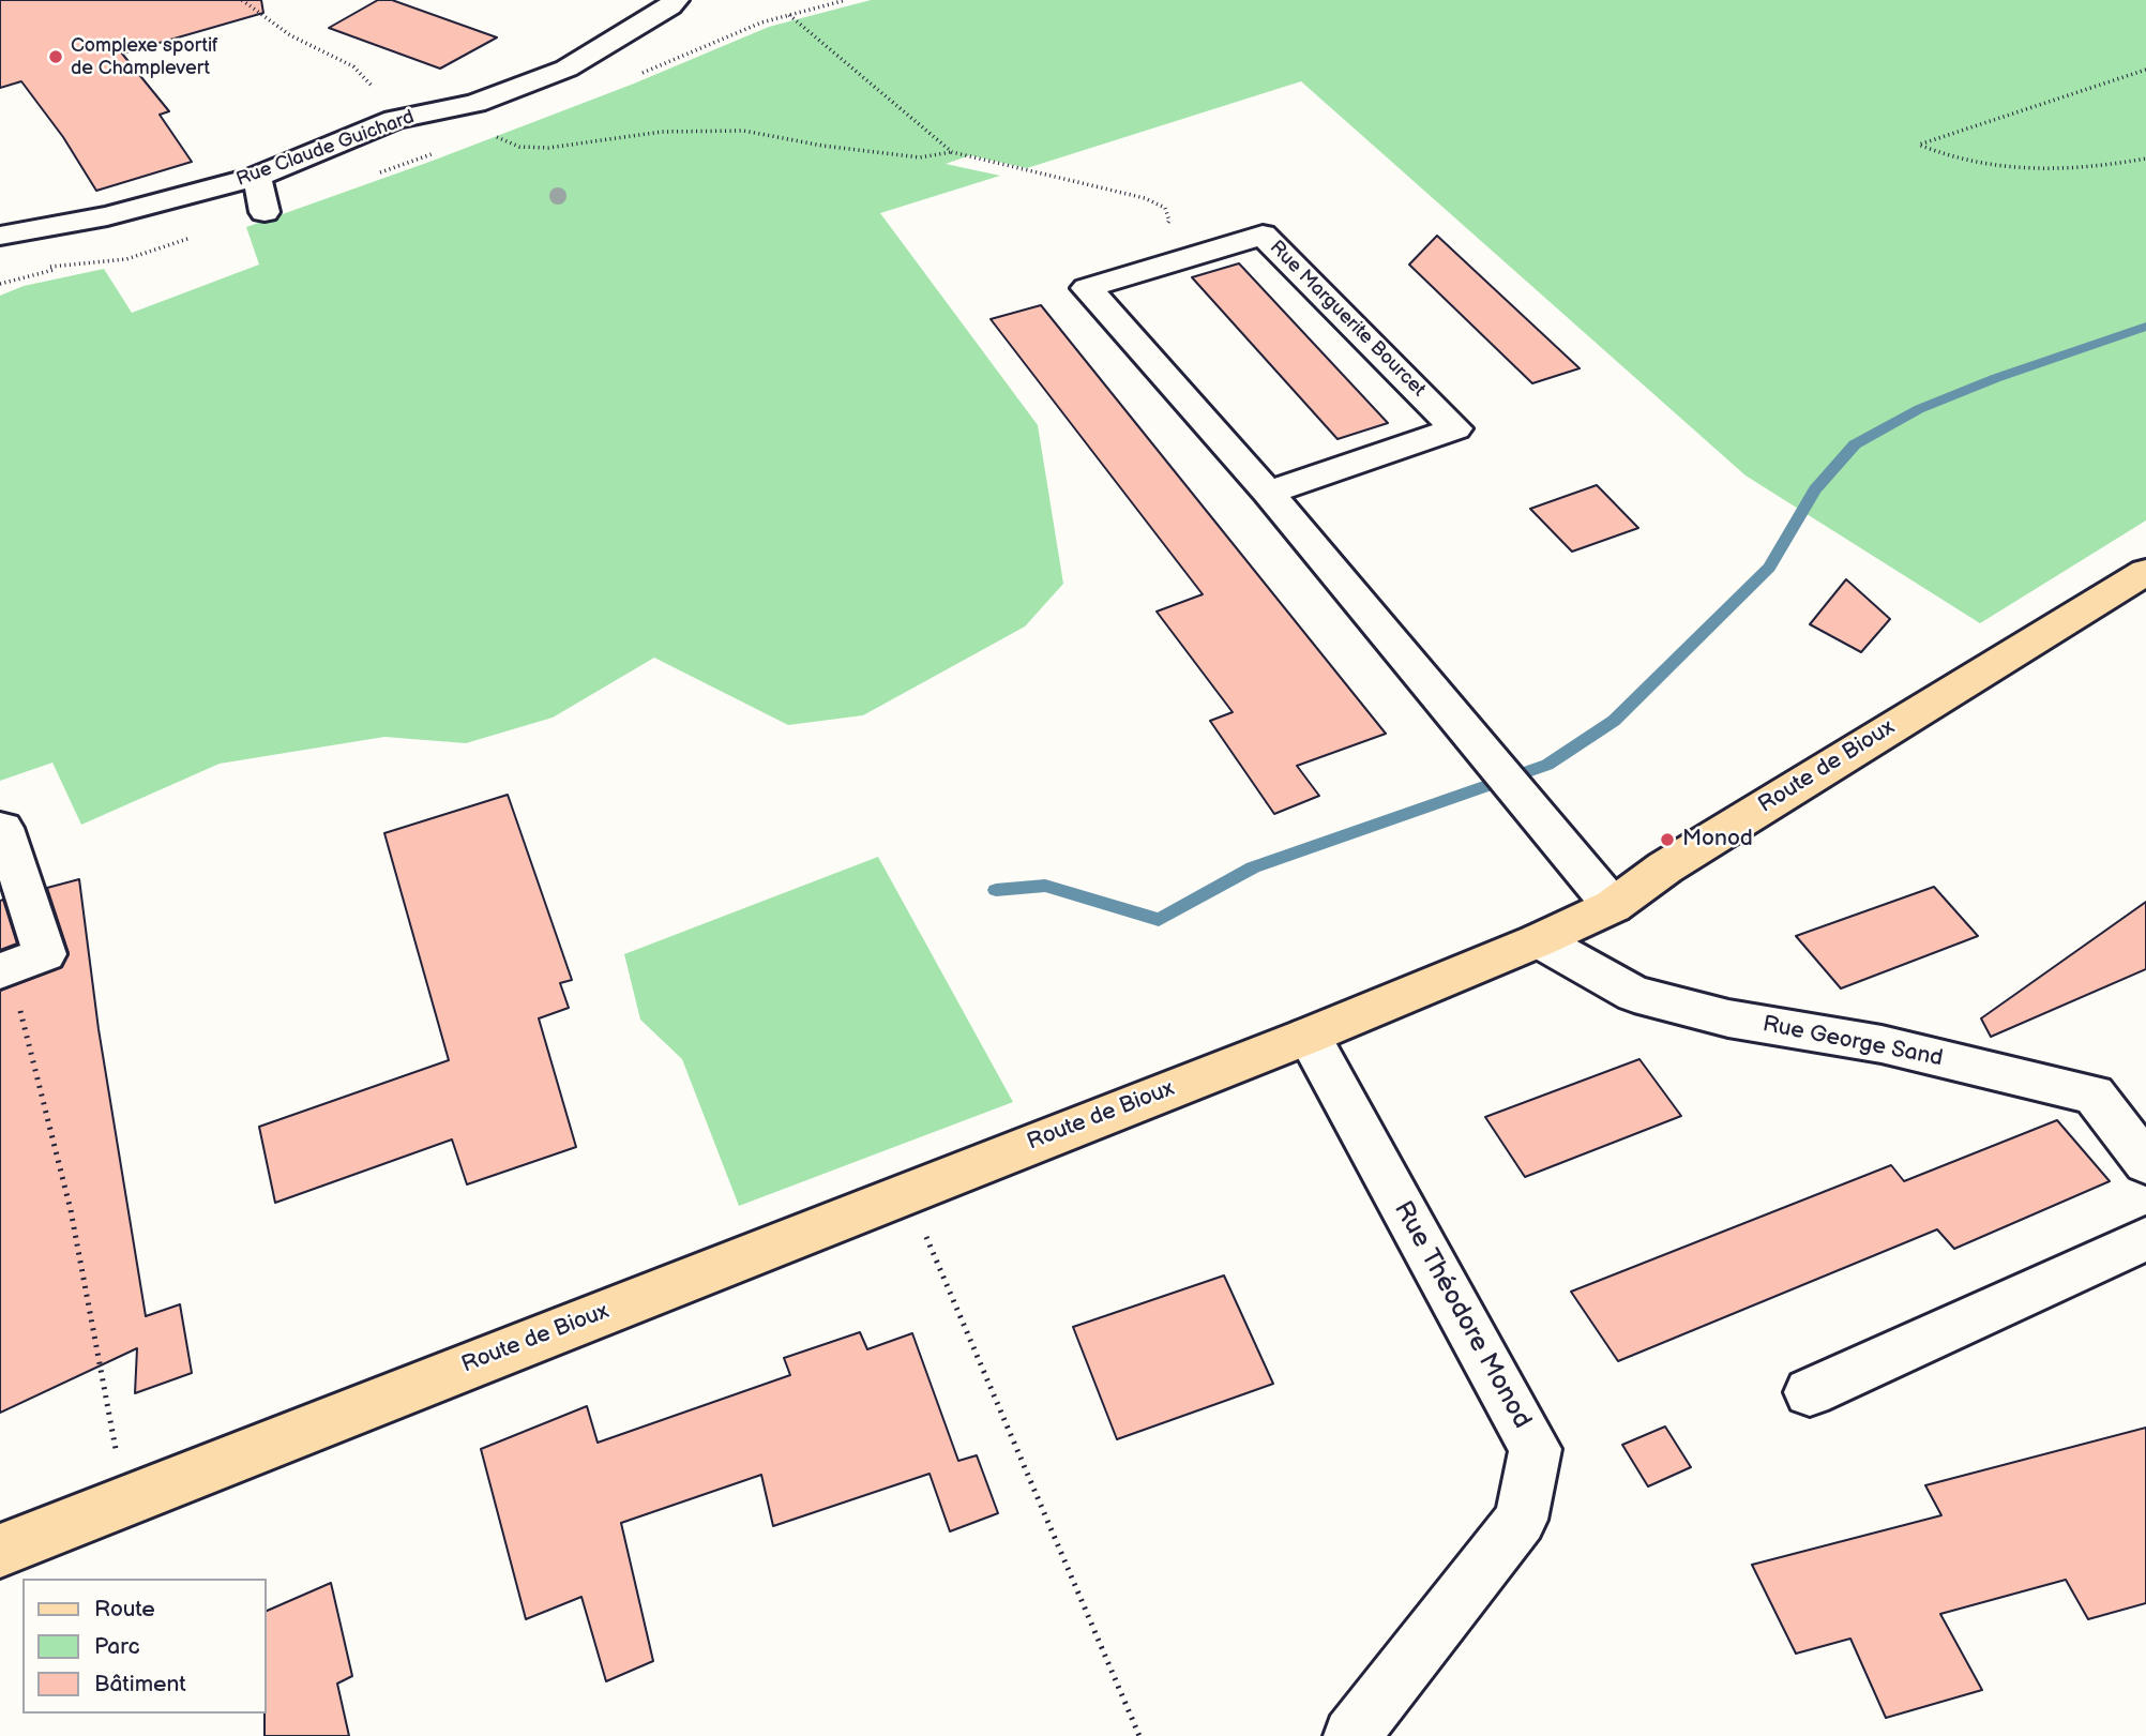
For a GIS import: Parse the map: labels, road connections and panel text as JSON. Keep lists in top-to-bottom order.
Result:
{
  "streets": {
    "main road": ["Route de Bioux"],
    "street": [
      "Rue Claude Guichard",
      "Rue Marguerite Bourcet",
      "Rue George Sand",
      "Rue Théodore Monod"
    ]
  },
  "crossings": [
    ["Rue Marguerite Bourcet", "Route de Bioux"],
    ["Route de Bioux", "Rue George Sand"],
    ["Route de Bioux", "Rue Théodore Monod"]
  ],
  "places": ["Complexe sportif de Champlevert", "Monod"],
  "legend": ["Route", "Parc", "Bâtiment"]
}
